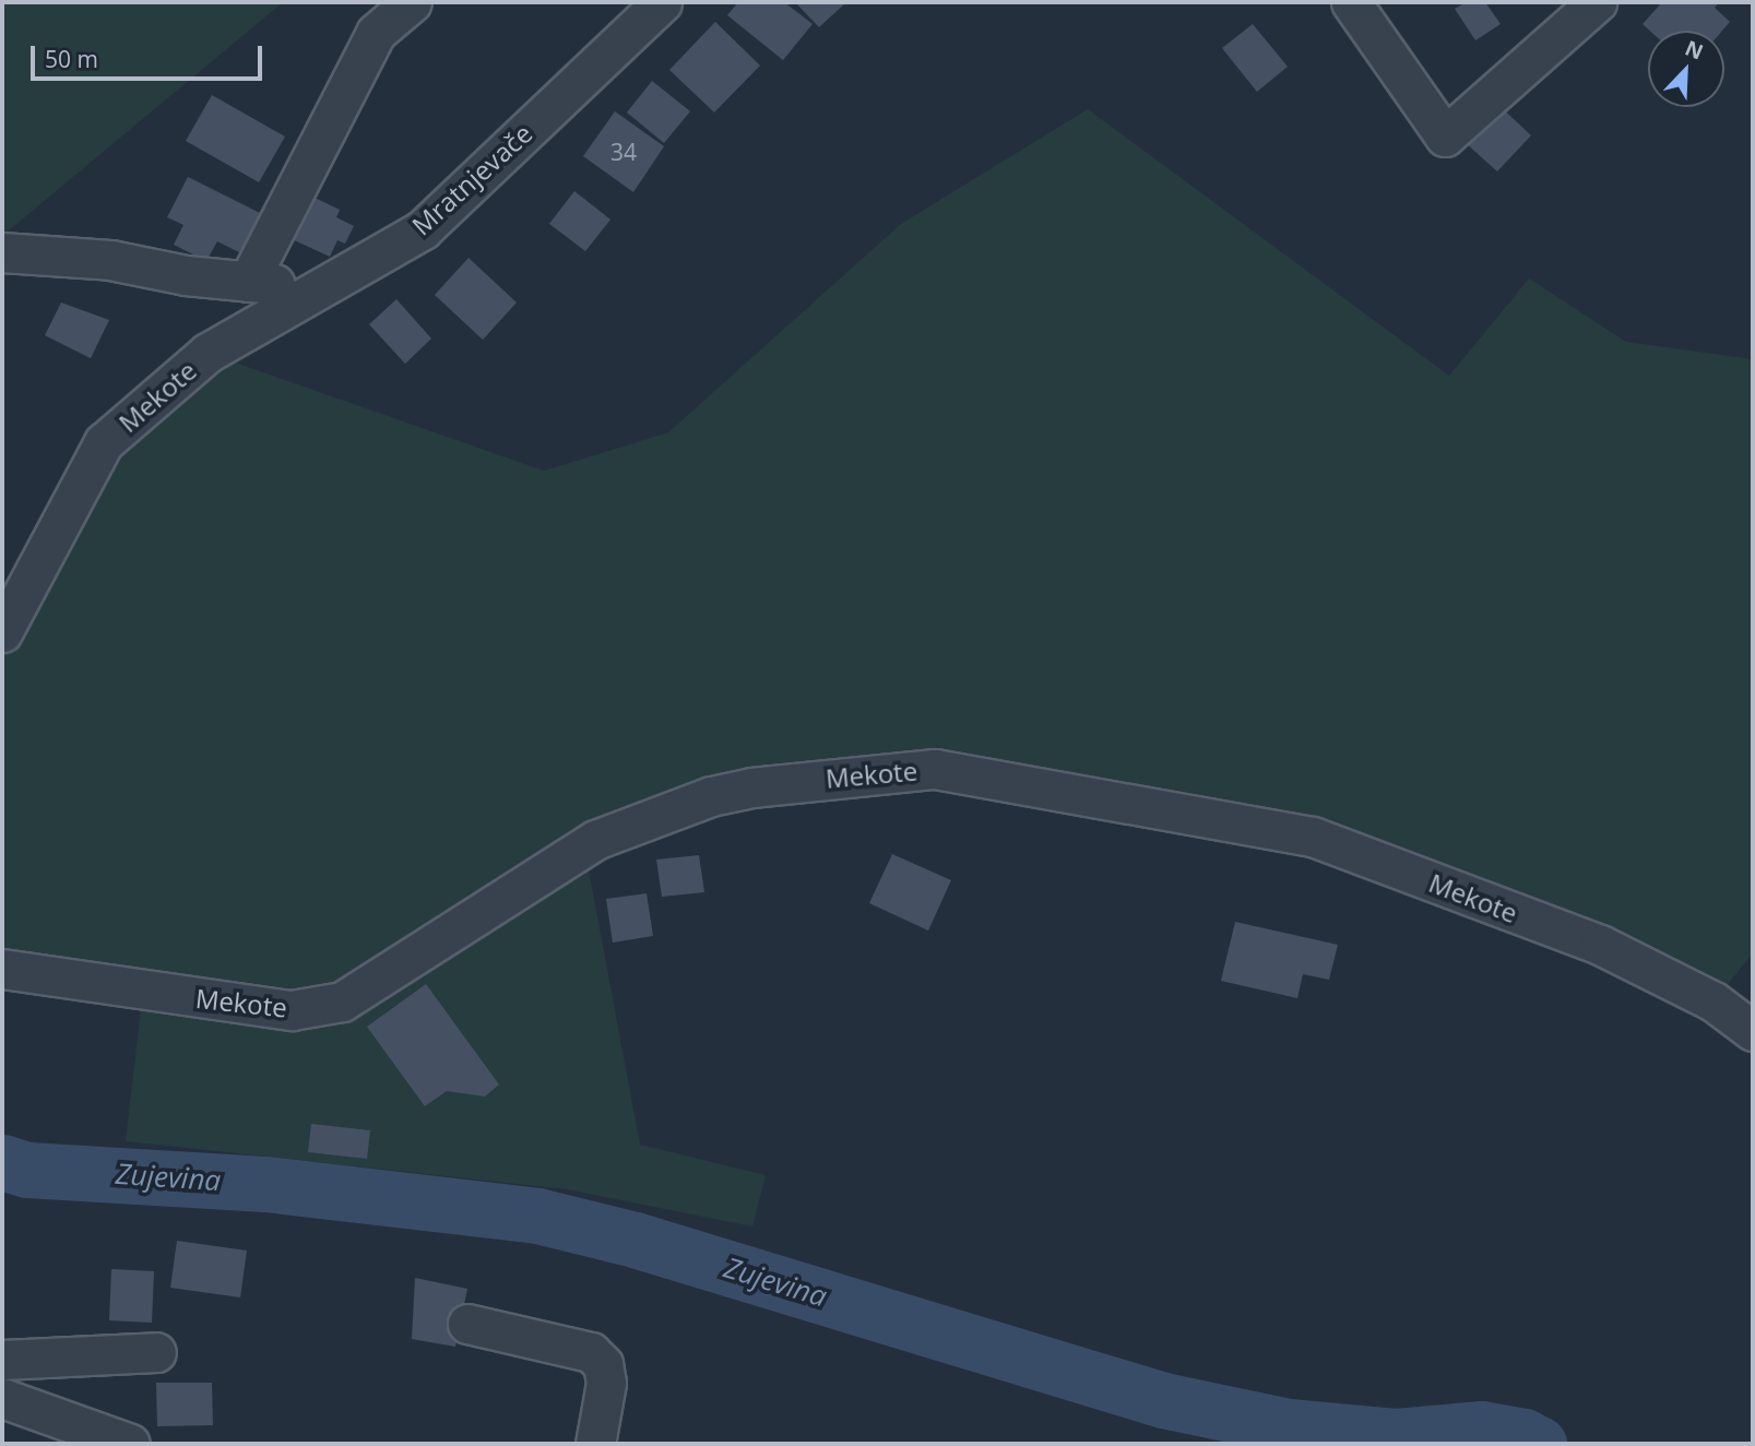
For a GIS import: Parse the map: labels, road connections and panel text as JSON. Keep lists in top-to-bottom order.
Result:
{
  "streets": {
    "street": ["Mratnjevače", "Mekote"]
  },
  "crossings": [
    ["Mratnjevače", "Mekote"]
  ],
  "water": ["Zujevina"],
  "house_numbers": ["34"],
  "scale_bar": "50 m",
  "north": "top right"
}
